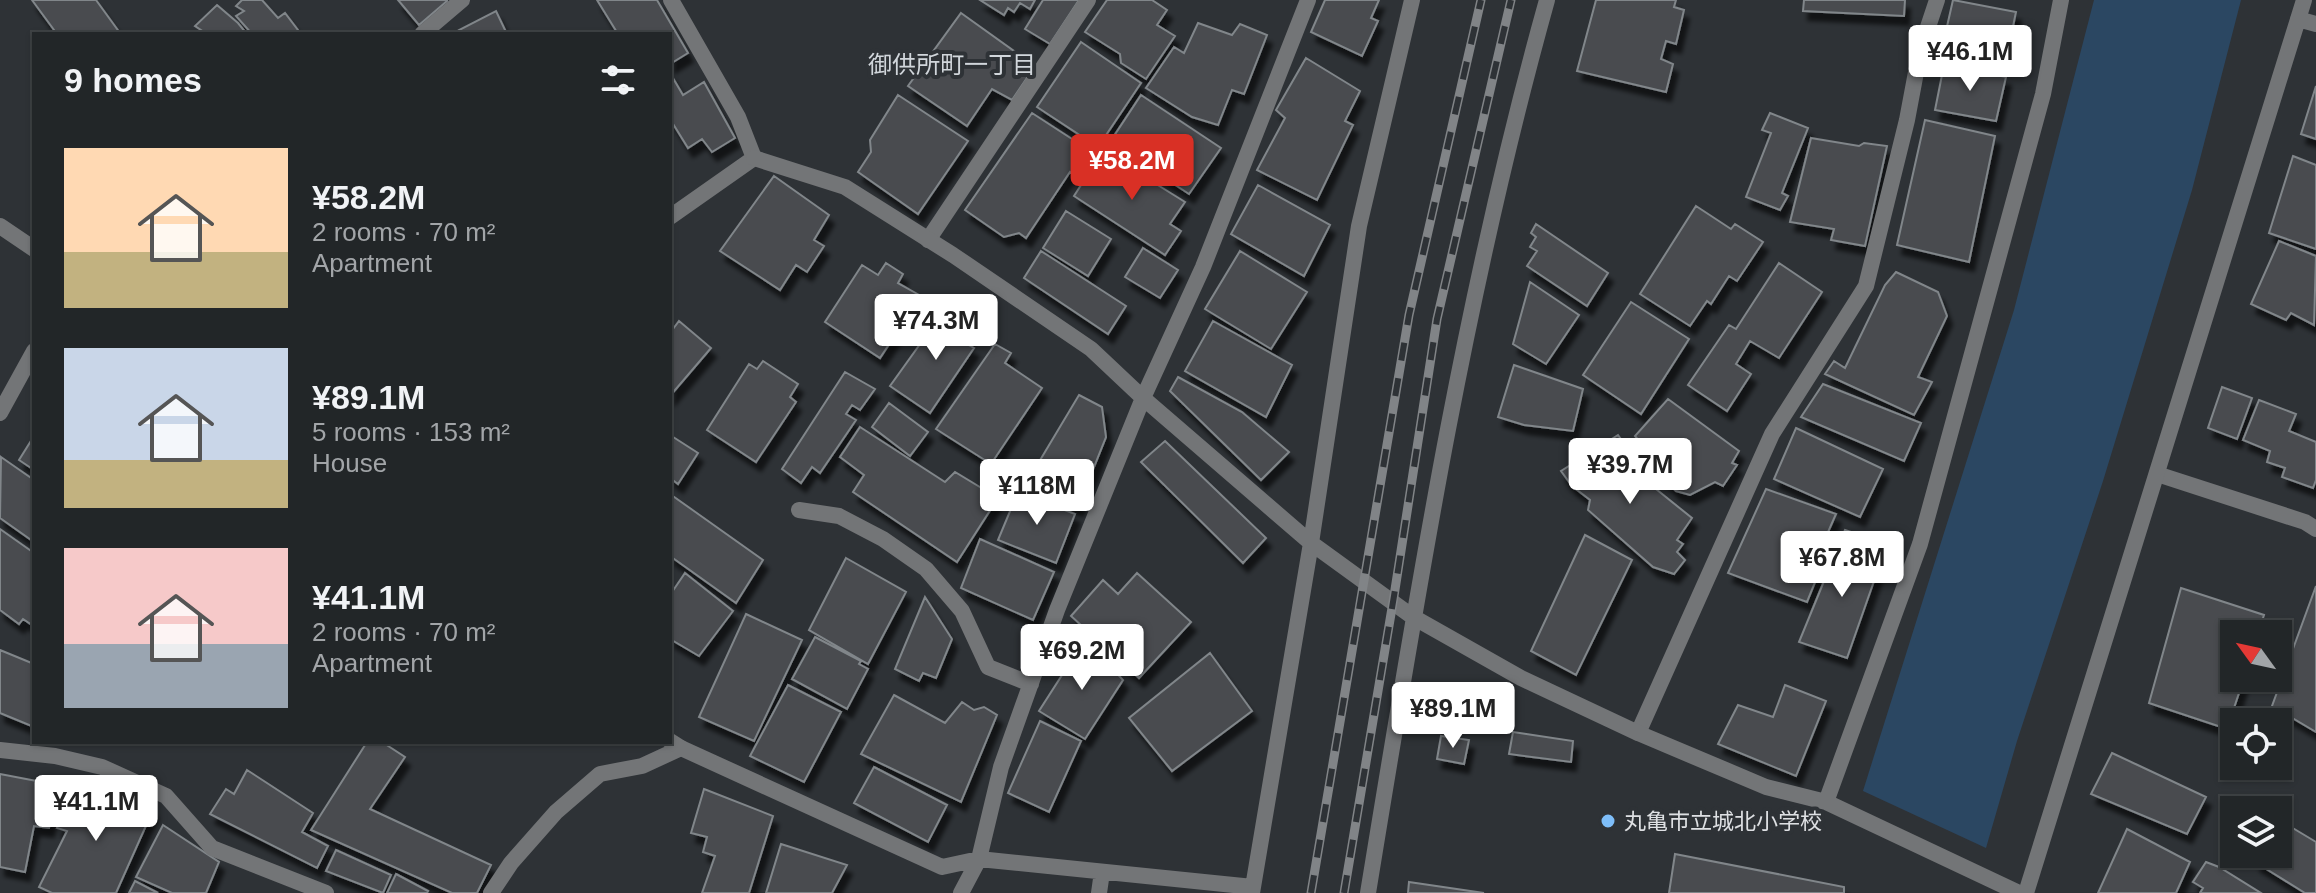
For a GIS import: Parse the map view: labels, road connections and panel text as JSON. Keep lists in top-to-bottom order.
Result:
{
  "districts": ["御供所町一丁目"],
  "places": ["丸亀市立城北小学校"],
  "north": "top left",
  "page": {
    "price": [
      "¥46.1M",
      "¥58.2M",
      "¥74.3M",
      "¥39.7M",
      "¥118M",
      "¥67.8M",
      "¥69.2M",
      "¥89.1M",
      "¥41.1M"
    ],
    "heading": "9 homes",
    "list": [
      {
        "name": "¥58.2M",
        "note": "2 rooms · 70 m² · Apartment"
      },
      {
        "name": "¥89.1M",
        "note": "5 rooms · 153 m² · House"
      },
      {
        "name": "¥41.1M",
        "note": "2 rooms · 70 m² · Apartment"
      }
    ]
  }
}
